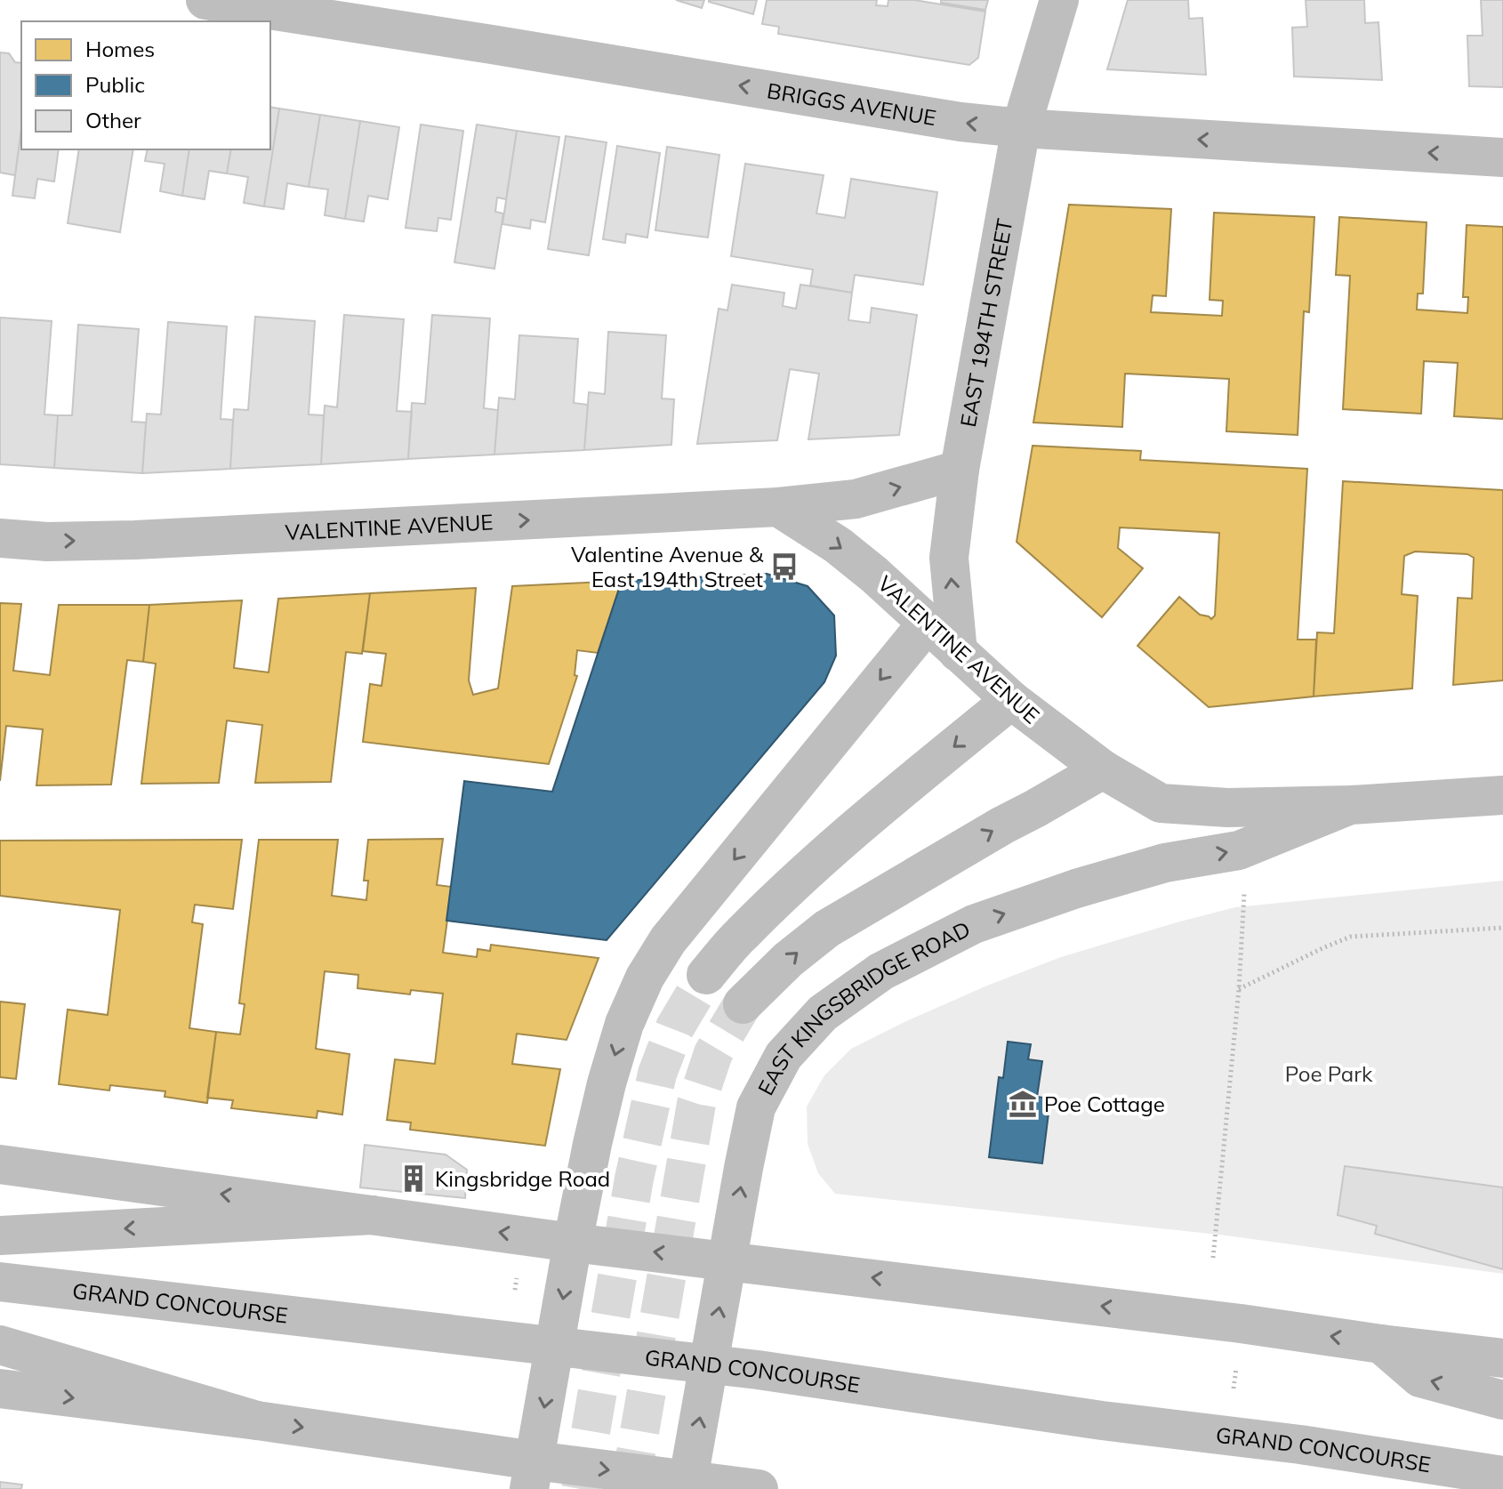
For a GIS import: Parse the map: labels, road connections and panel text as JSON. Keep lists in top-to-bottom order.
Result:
{
  "streets": {
    "street": [
      "BRIGGS AVENUE",
      "EAST 194TH STREET",
      "VALENTINE AVENUE",
      "EAST KINGSBRIDGE ROAD",
      "GRAND CONCOURSE"
    ]
  },
  "crossings": [
    ["BRIGGS AVENUE", "EAST 194TH STREET"],
    ["EAST 194TH STREET", "VALENTINE AVENUE"],
    ["VALENTINE AVENUE", "EAST KINGSBRIDGE ROAD"],
    ["EAST KINGSBRIDGE ROAD", "GRAND CONCOURSE"]
  ],
  "one_way": ["BRIGGS AVENUE", "VALENTINE AVENUE"],
  "parks": ["Poe Park"],
  "places": {
    "bus stop": ["Valentine Avenue & East 194th Street"],
    "museum": ["Poe Cottage"],
    "building": ["Kingsbridge Road"]
  },
  "legend": ["Homes", "Public", "Other"]
}
